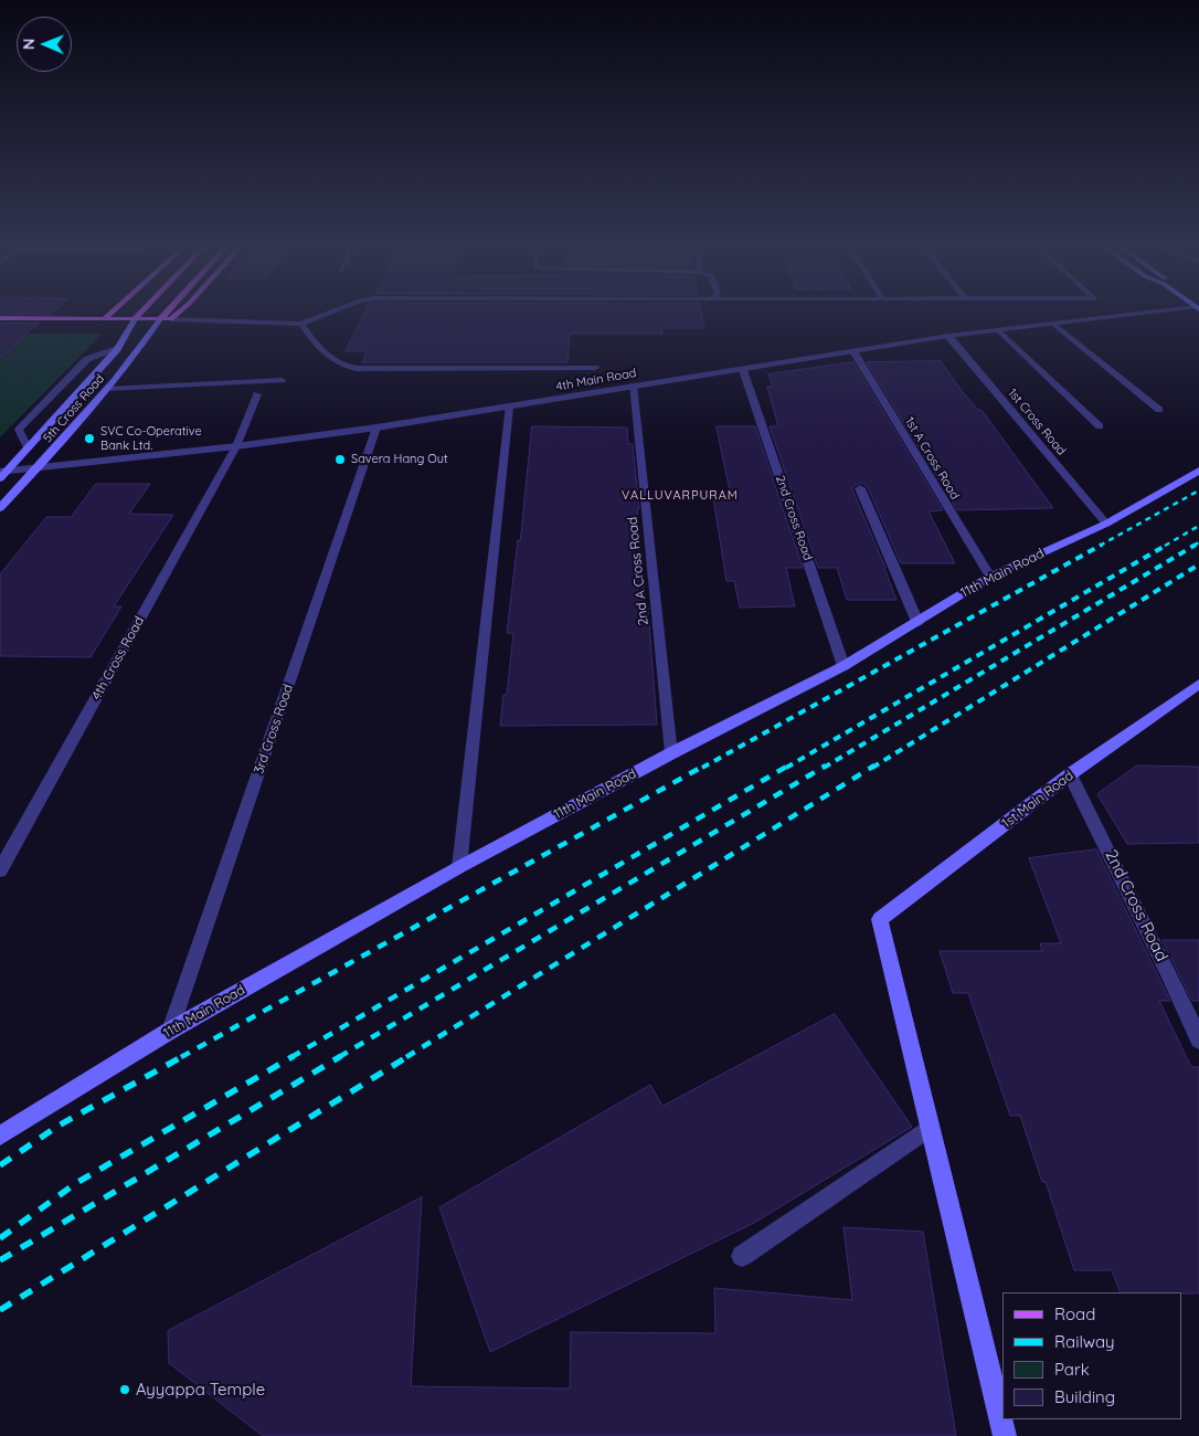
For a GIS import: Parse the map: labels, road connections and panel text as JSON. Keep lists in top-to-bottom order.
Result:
{
  "streets": {
    "main road": ["5th Cross Road", "11th Main Road", "1st Main Road"],
    "street": [
      "4th Main Road",
      "1st Cross Road",
      "1st A Cross Road",
      "2nd Cross Road",
      "2nd A Cross Road",
      "4th Cross Road",
      "3rd Cross Road"
    ]
  },
  "crossings": [
    ["4th Main Road", "5th Cross Road"],
    ["4th Main Road", "1st Cross Road"],
    ["4th Main Road", "1st A Cross Road"],
    ["4th Main Road", "2nd Cross Road"],
    ["4th Main Road", "2nd A Cross Road"],
    ["4th Main Road", "4th Cross Road"],
    ["4th Main Road", "3rd Cross Road"],
    ["1st Cross Road", "11th Main Road"],
    ["1st A Cross Road", "11th Main Road"],
    ["2nd Cross Road", "11th Main Road"],
    ["2nd Cross Road", "1st Main Road"],
    ["2nd A Cross Road", "11th Main Road"],
    ["11th Main Road", "3rd Cross Road"]
  ],
  "districts": ["VALLUVARPURAM"],
  "places": ["SVC Co-Operative Bank Ltd.", "Savera Hang Out", "Ayyappa Temple"],
  "legend": [
    "Road",
    "Railway",
    "Park",
    "Building"
  ],
  "north": "left"
}
